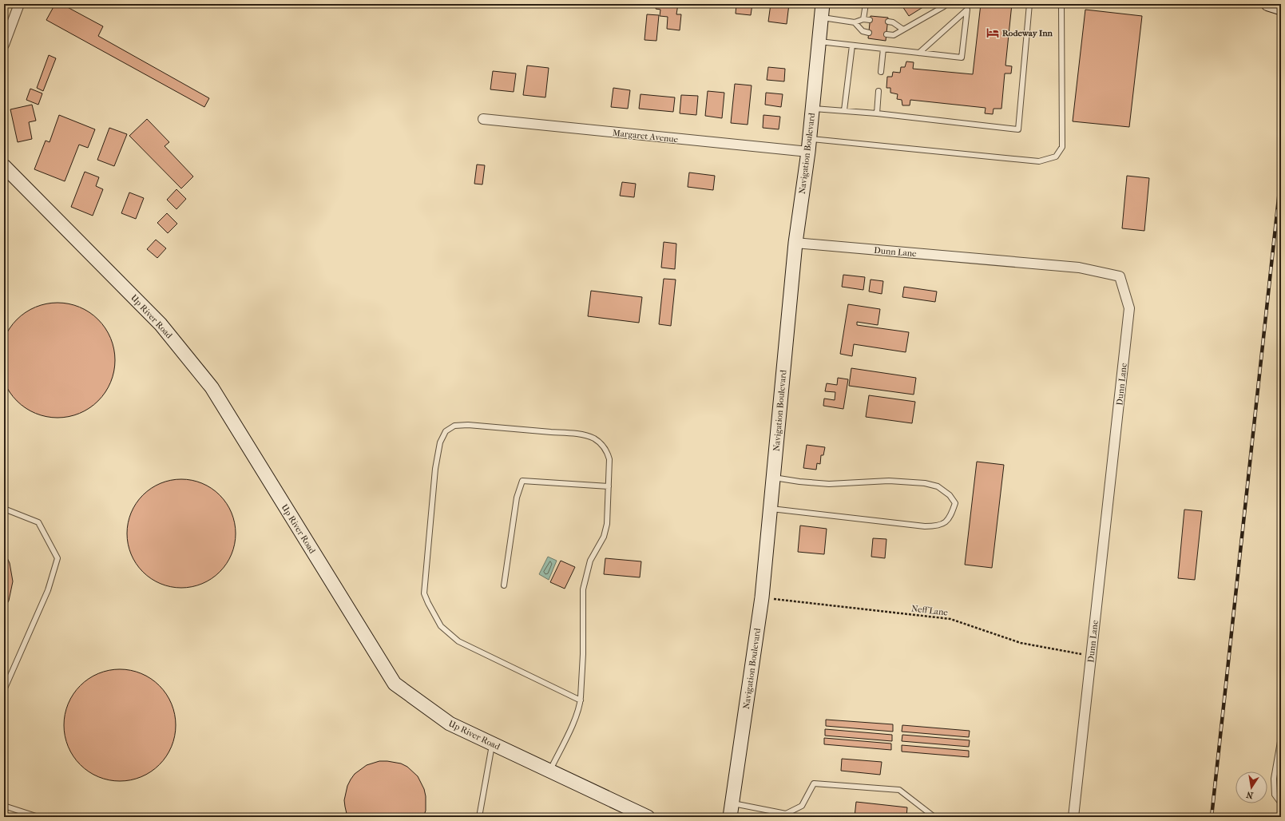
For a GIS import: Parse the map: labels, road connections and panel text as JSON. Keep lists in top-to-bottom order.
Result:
{
  "streets": {
    "street": [
      "Margaret Avenue",
      "Navigation Boulevard",
      "Dunn Lane",
      "Up River Road"
    ],
    "path": ["Neff Lane"]
  },
  "crossings": [
    ["Margaret Avenue", "Navigation Boulevard"],
    ["Navigation Boulevard", "Dunn Lane"],
    ["Navigation Boulevard", "Neff Lane"],
    ["Dunn Lane", "Neff Lane"]
  ],
  "places": {
    "hotel": ["Rodeway Inn"]
  },
  "north": "bottom"
}
